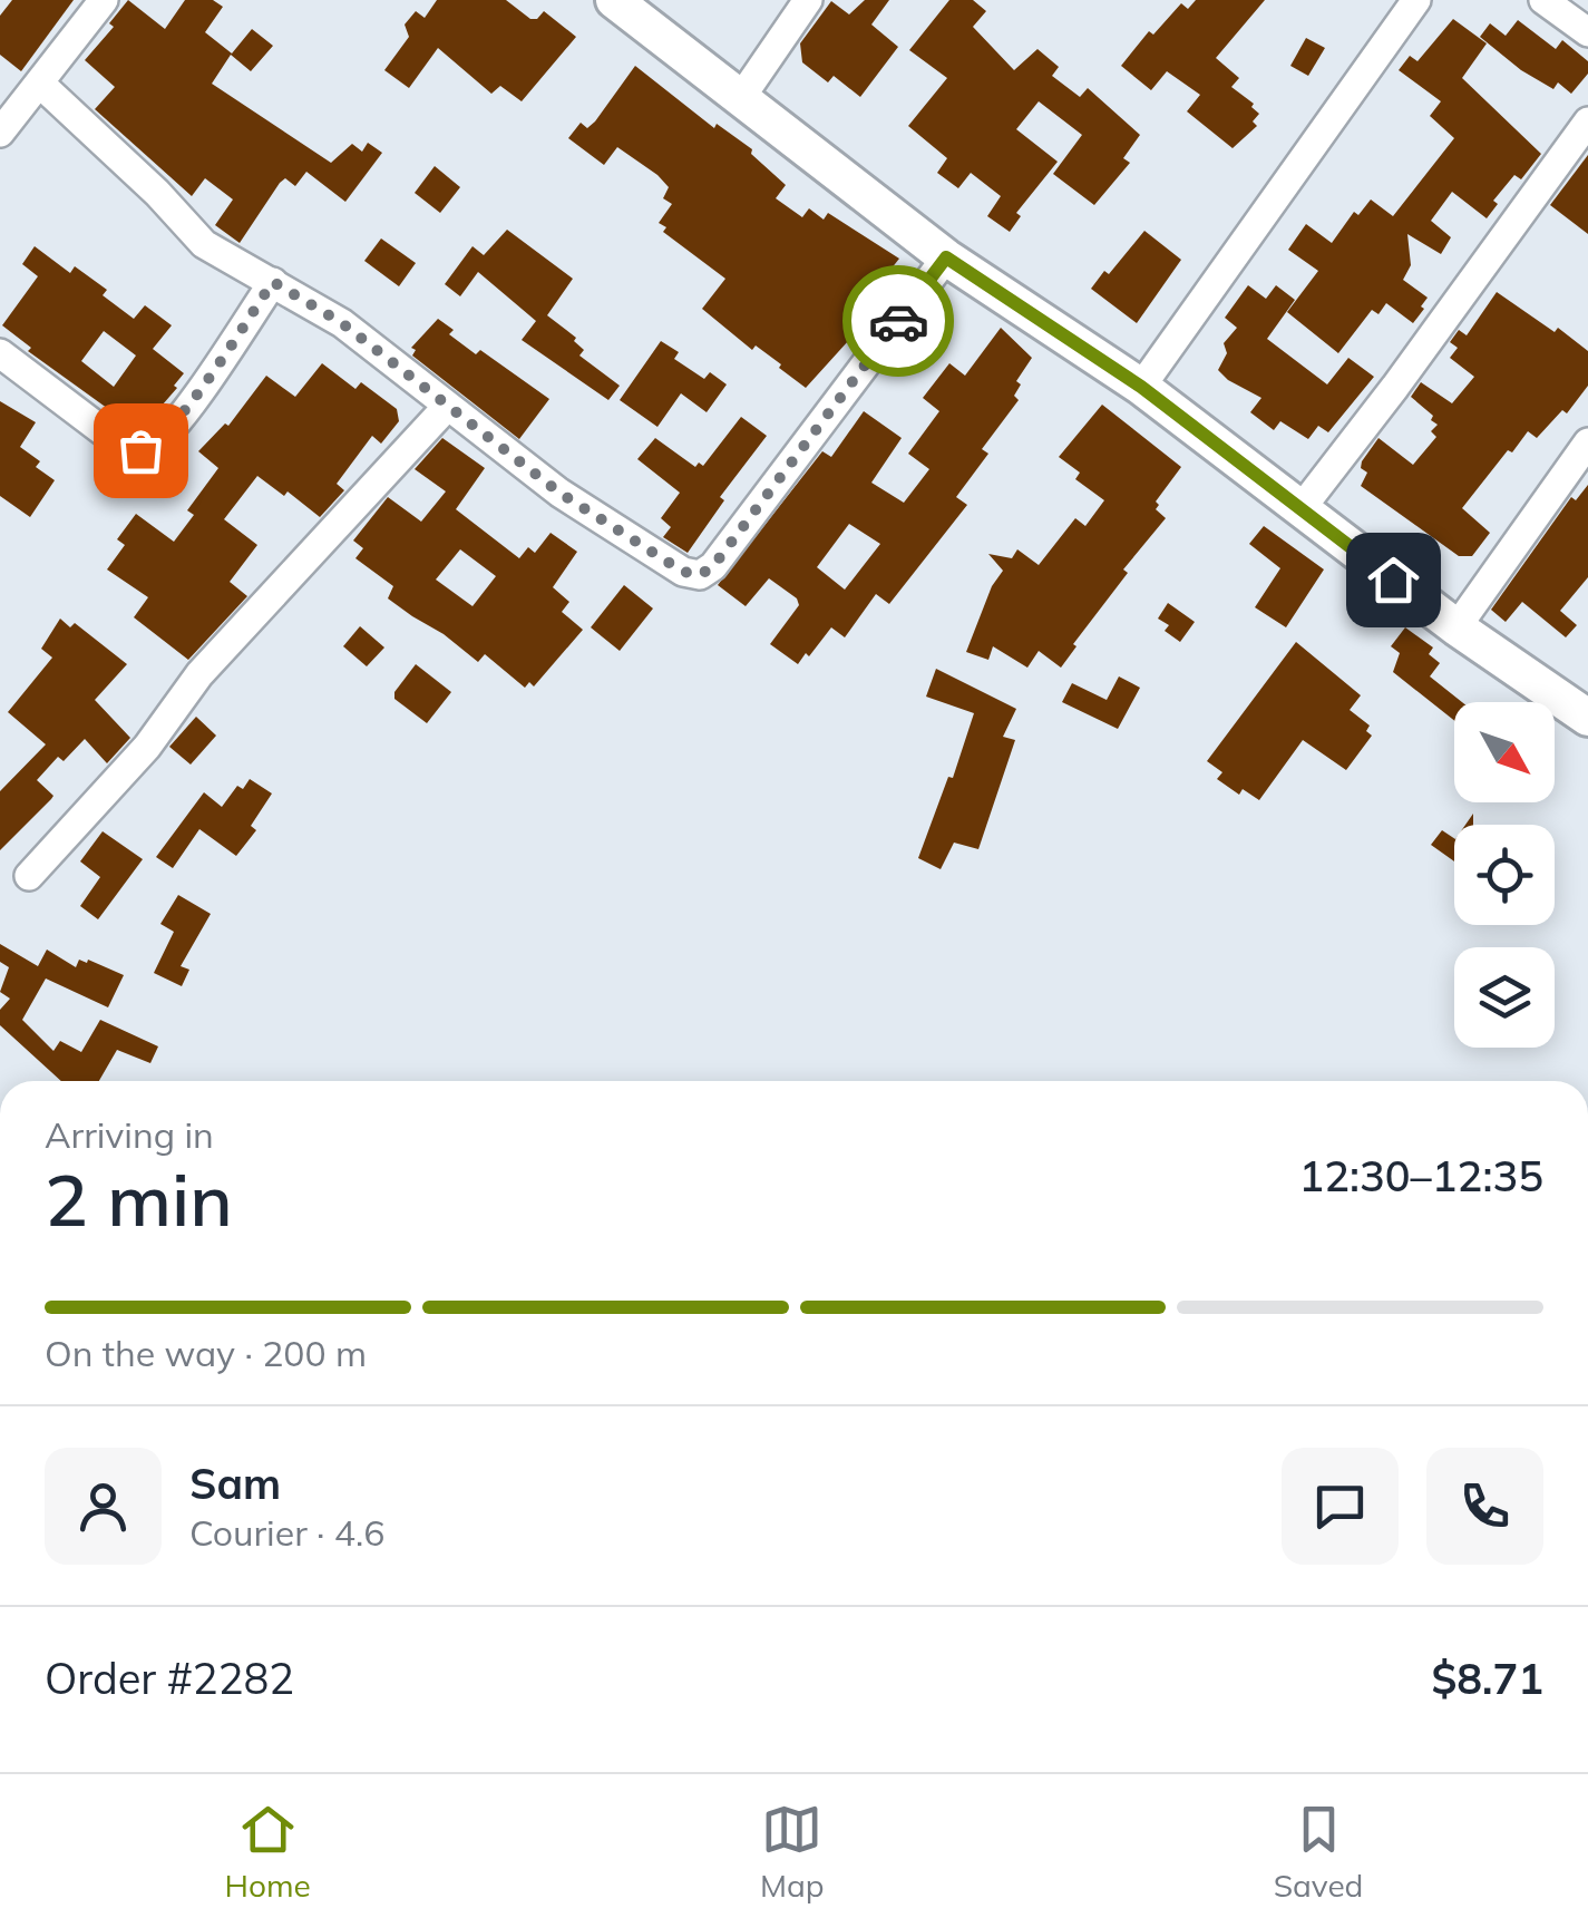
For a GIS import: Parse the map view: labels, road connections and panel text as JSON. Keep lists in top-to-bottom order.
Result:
{
  "north": "bottom right",
  "page": {
    "heading": ["2 min", "Arriving in", "12:30–12:35"],
    "panel": [
      "Sam",
      "Courier · 4.6",
      "Order #2282",
      "$8.71"
    ],
    "bar": "On the way · 200 m",
    "tabs": ["Home", "Map", "Saved"]
  }
}
